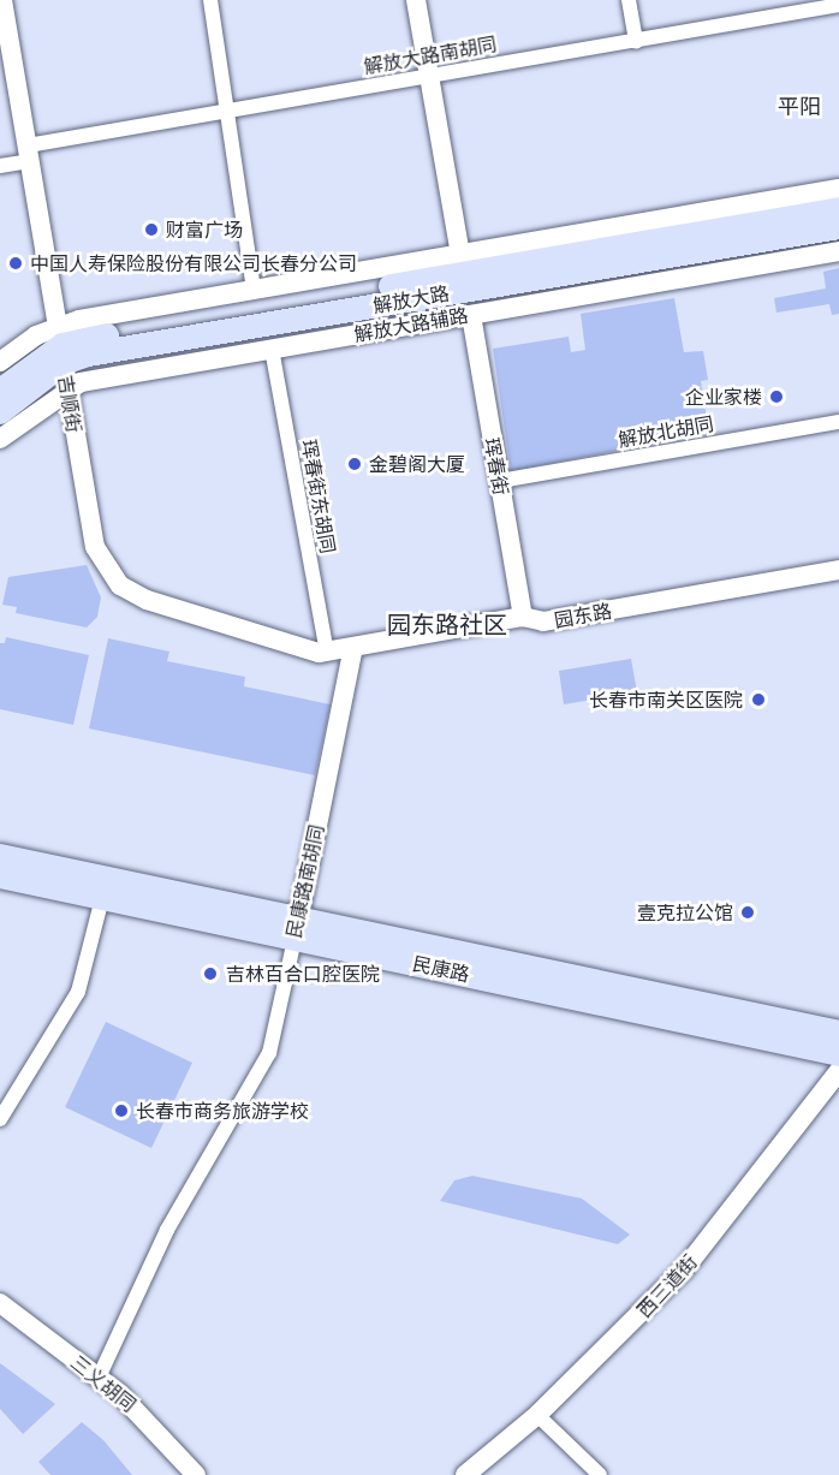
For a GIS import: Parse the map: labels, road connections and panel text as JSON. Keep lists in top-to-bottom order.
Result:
{
  "streets": {
    "main road": ["解放大路", "民康路"],
    "street": [
      "解放大路南胡同",
      "解放大路辅路",
      "吉顺街",
      "解放北胡同",
      "珲春街",
      "珲春街东胡同",
      "园东路",
      "民康路南胡同",
      "西三道街",
      "三义胡同"
    ]
  },
  "crossings": [
    ["解放大路南胡同", "吉顺街"],
    ["解放大路", "吉顺街"],
    ["解放大路辅路", "吉顺街"],
    ["解放大路辅路", "珲春街"],
    ["解放大路辅路", "珲春街东胡同"],
    ["吉顺街", "珲春街东胡同"],
    ["吉顺街", "园东路"],
    ["解放北胡同", "珲春街"],
    ["珲春街", "园东路"],
    ["珲春街东胡同", "园东路"],
    ["园东路", "民康路南胡同"],
    ["民康路南胡同", "民康路"],
    ["民康路南胡同", "三义胡同"]
  ],
  "districts": ["平阳", "园东路社区"],
  "places": [
    "财富广场",
    "中国人寿保险股份有限公司长春分公司",
    "企业家楼",
    "金碧阁大厦",
    "长春市南关区医院",
    "壹克拉公馆",
    "吉林百合口腔医院",
    "长春市商务旅游学校"
  ]
}
